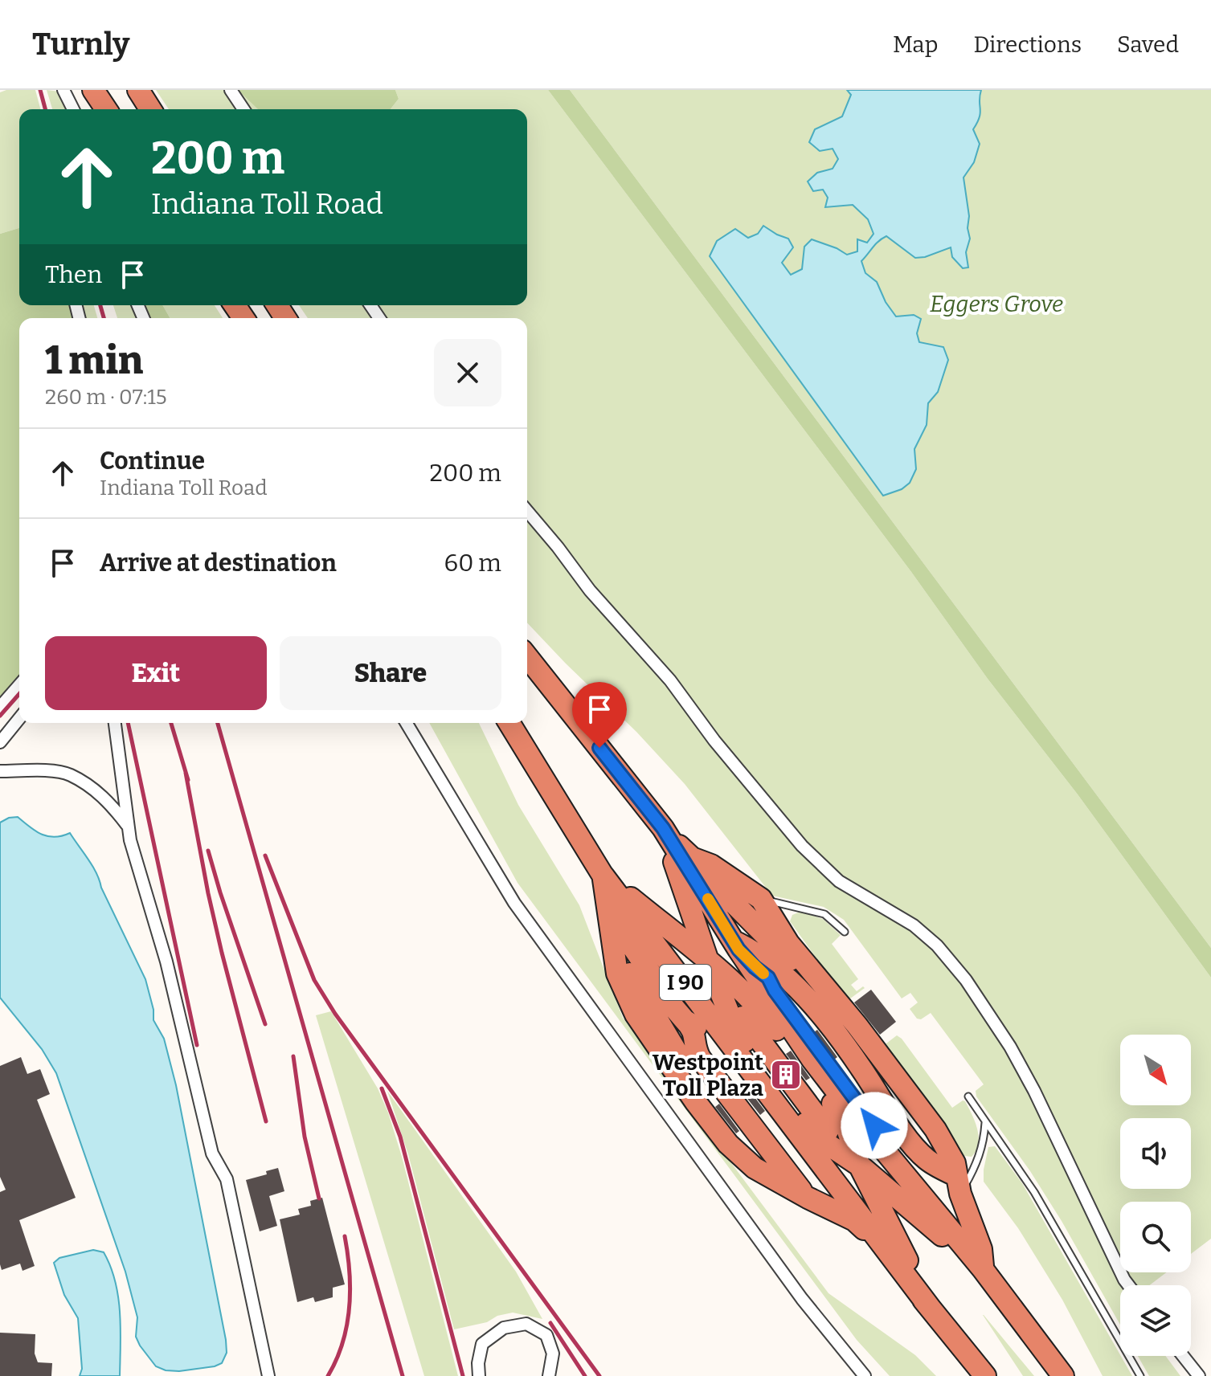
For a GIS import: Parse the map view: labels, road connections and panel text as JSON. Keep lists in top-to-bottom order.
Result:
{
  "streets": {
    "highway": ["I 90"]
  },
  "parks": ["Eggers Grove"],
  "places": {
    "building": ["Westpoint Toll Plaza"]
  },
  "north": "bottom right",
  "page": {
    "header": "Turnly",
    "nav": ["Map", "Directions", "Saved"],
    "turn": ["200 m", "Indiana Toll Road"],
    "then": "Then",
    "heading": ["1 min", "260 m · 07:15"],
    "list": [
      {
        "name": "Continue",
        "note": "Indiana Toll Road",
        "value": "200 m"
      },
      {
        "name": "Arrive at destination",
        "value": "60 m"
      }
    ],
    "buttons": ["Exit", "Share"]
  }
}
